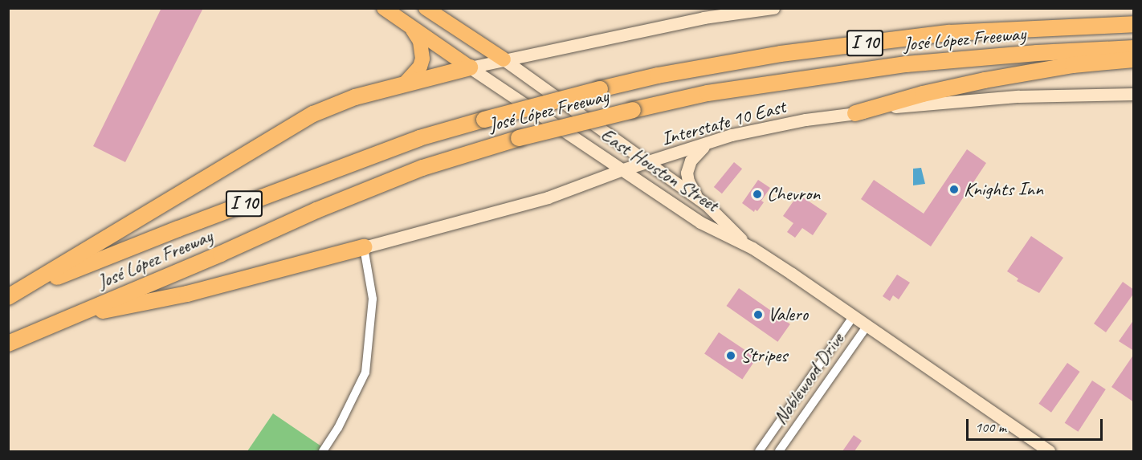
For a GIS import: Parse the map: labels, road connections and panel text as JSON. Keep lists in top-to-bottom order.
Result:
{
  "streets": {
    "highway": ["José López Freeway", "I 10"],
    "main road": ["Interstate 10 East", "East Houston Street"],
    "street": ["Noblewood Drive"]
  },
  "crossings": [
    ["Interstate 10 East", "East Houston Street"],
    ["East Houston Street", "Noblewood Drive"]
  ],
  "places": [
    "Knights Inn",
    "Chevron",
    "Valero",
    "Stripes"
  ],
  "scale_bar": "100 m"
}
